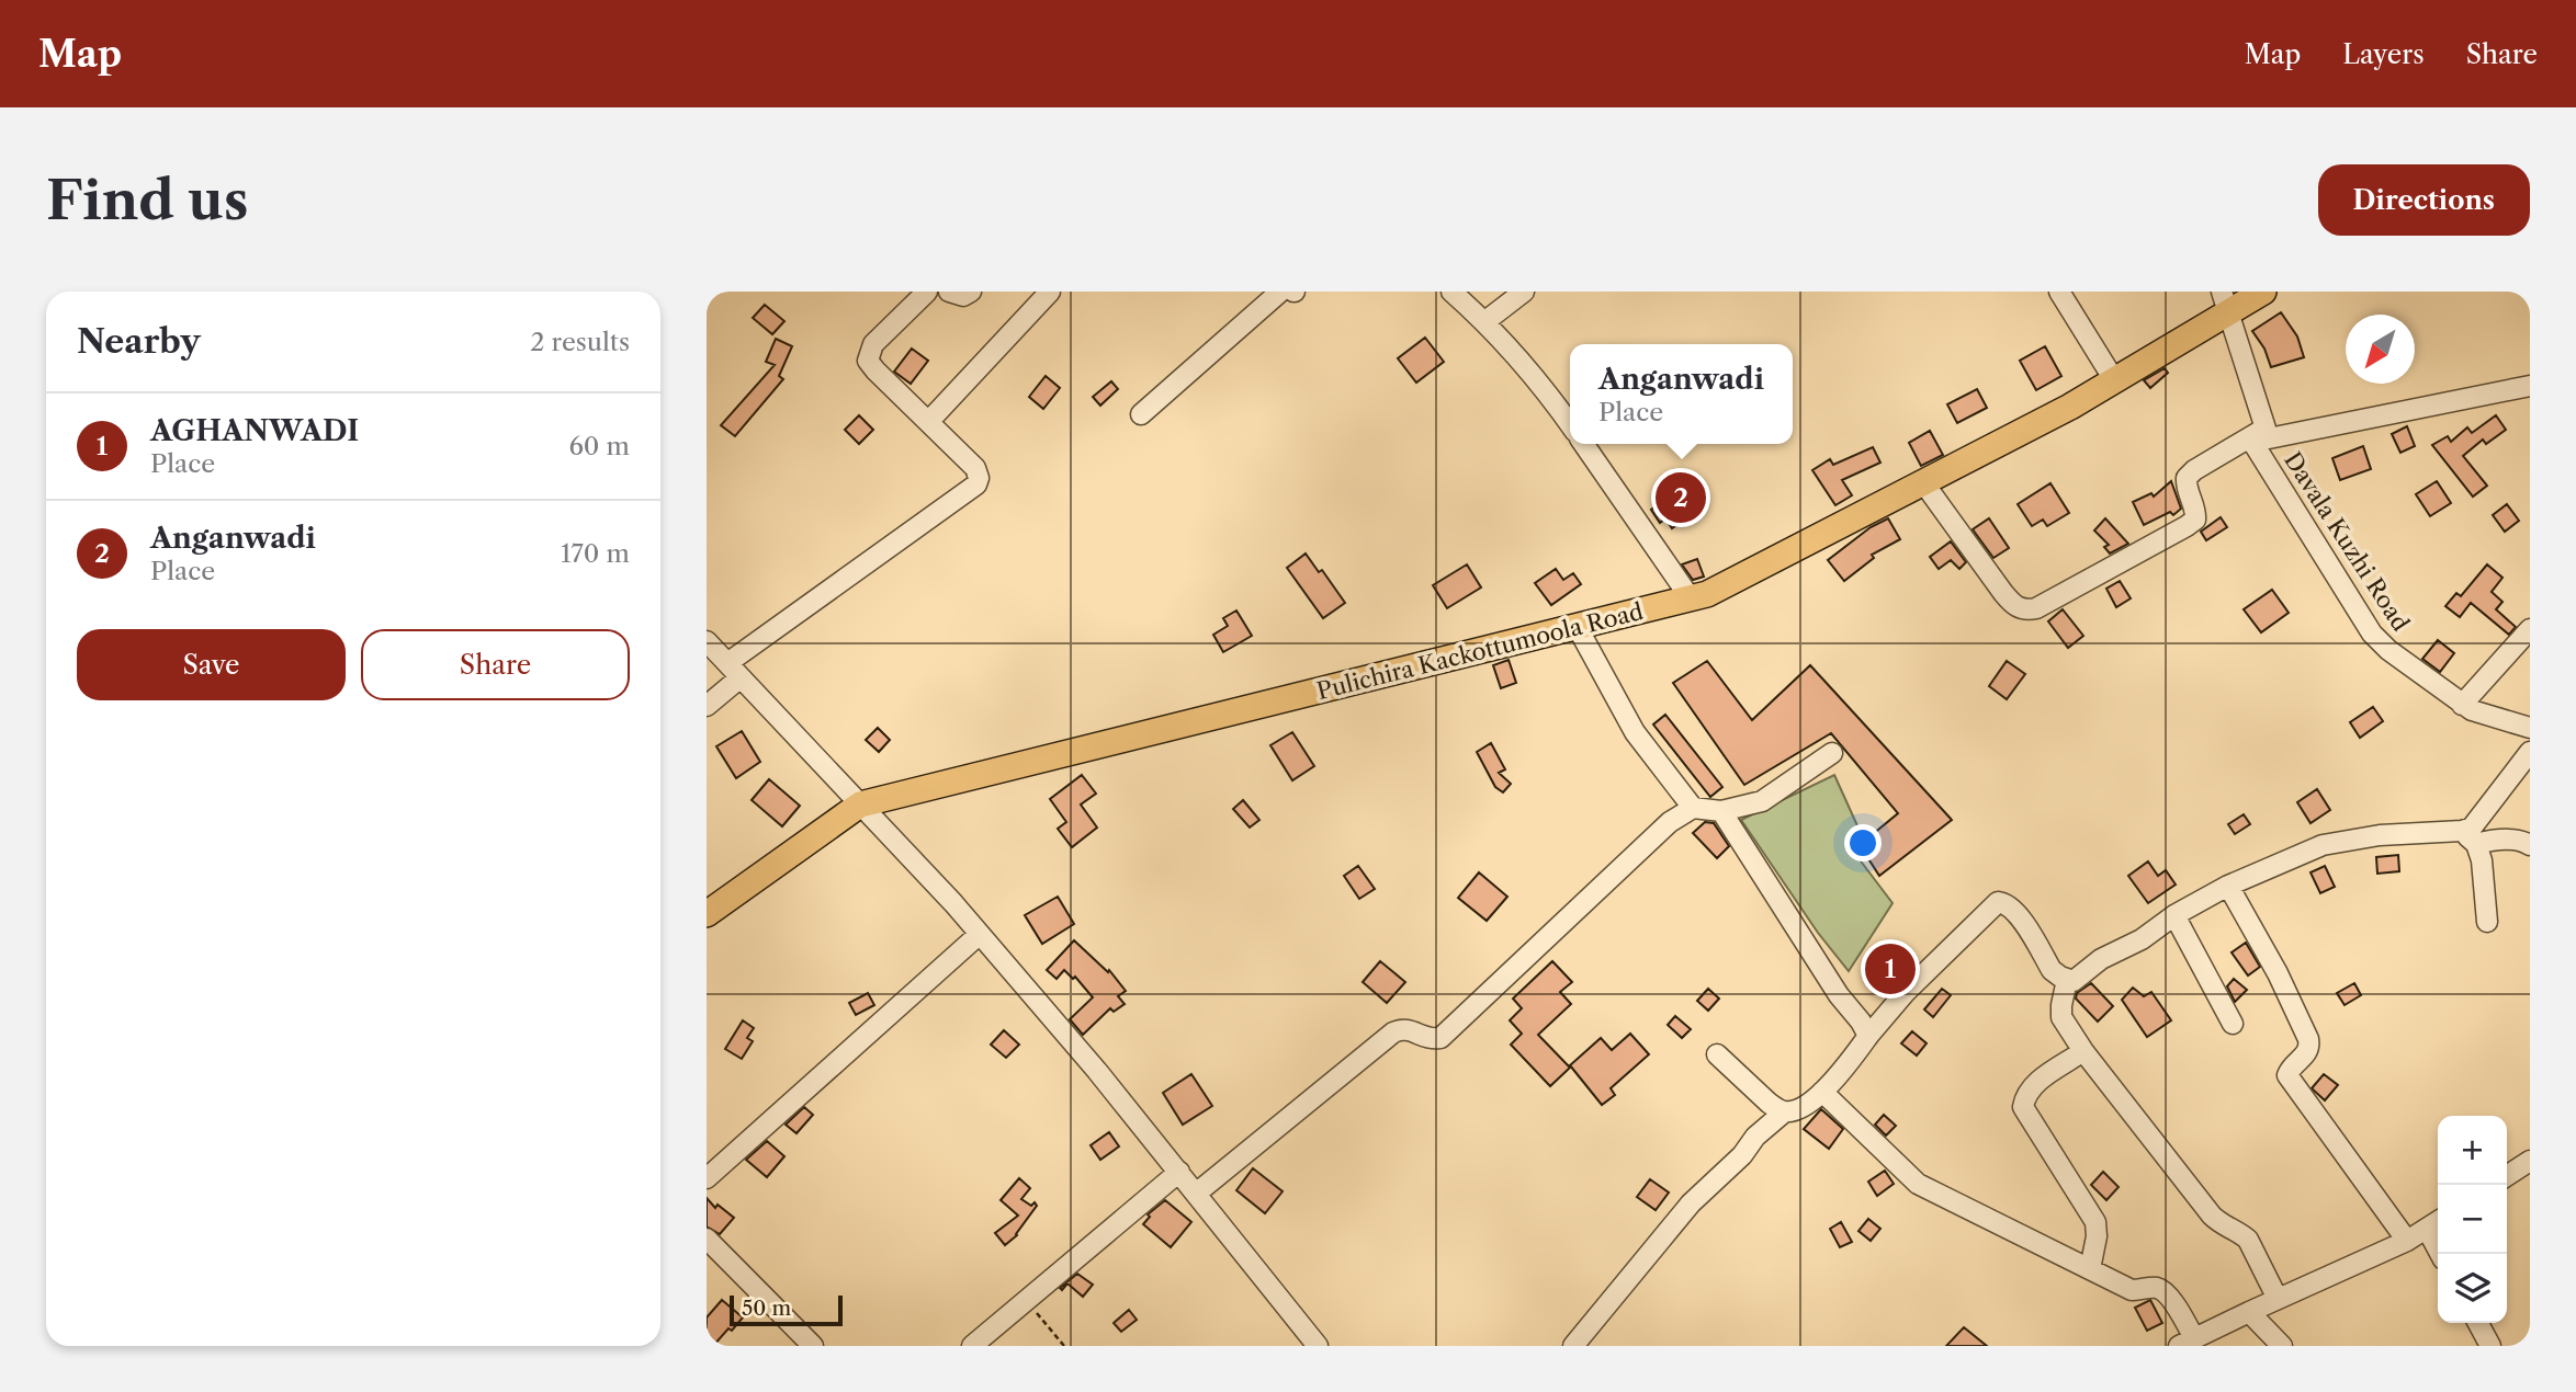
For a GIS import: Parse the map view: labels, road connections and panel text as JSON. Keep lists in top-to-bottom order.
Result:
{
  "streets": {
    "main road": ["Pulichira Kackottumoola Road"],
    "street": ["Davala Kuzhi Road"]
  },
  "crossings": [
    ["Davala Kuzhi Road", "Pulichira Kackottumoola Road"]
  ],
  "scale_bar": "50 m",
  "north": "bottom left",
  "page": {
    "header": "Map",
    "nav": ["Map", "Layers", "Share"],
    "buttons": [
      "Directions",
      ["Save", "Share"]
    ],
    "title": "Find us",
    "heading": ["Nearby", "2 results"],
    "popup": ["Anganwadi", "Place"],
    "list": [
      {
        "mark": "1",
        "name": "AGHANWADI",
        "note": "Place",
        "value": "60 m"
      },
      {
        "mark": "2",
        "name": "Anganwadi",
        "note": "Place",
        "value": "170 m"
      }
    ],
    "pins": ["2", "1"],
    "map_buttons": ["+", "−"],
    "scale": "50 m"
  }
}
